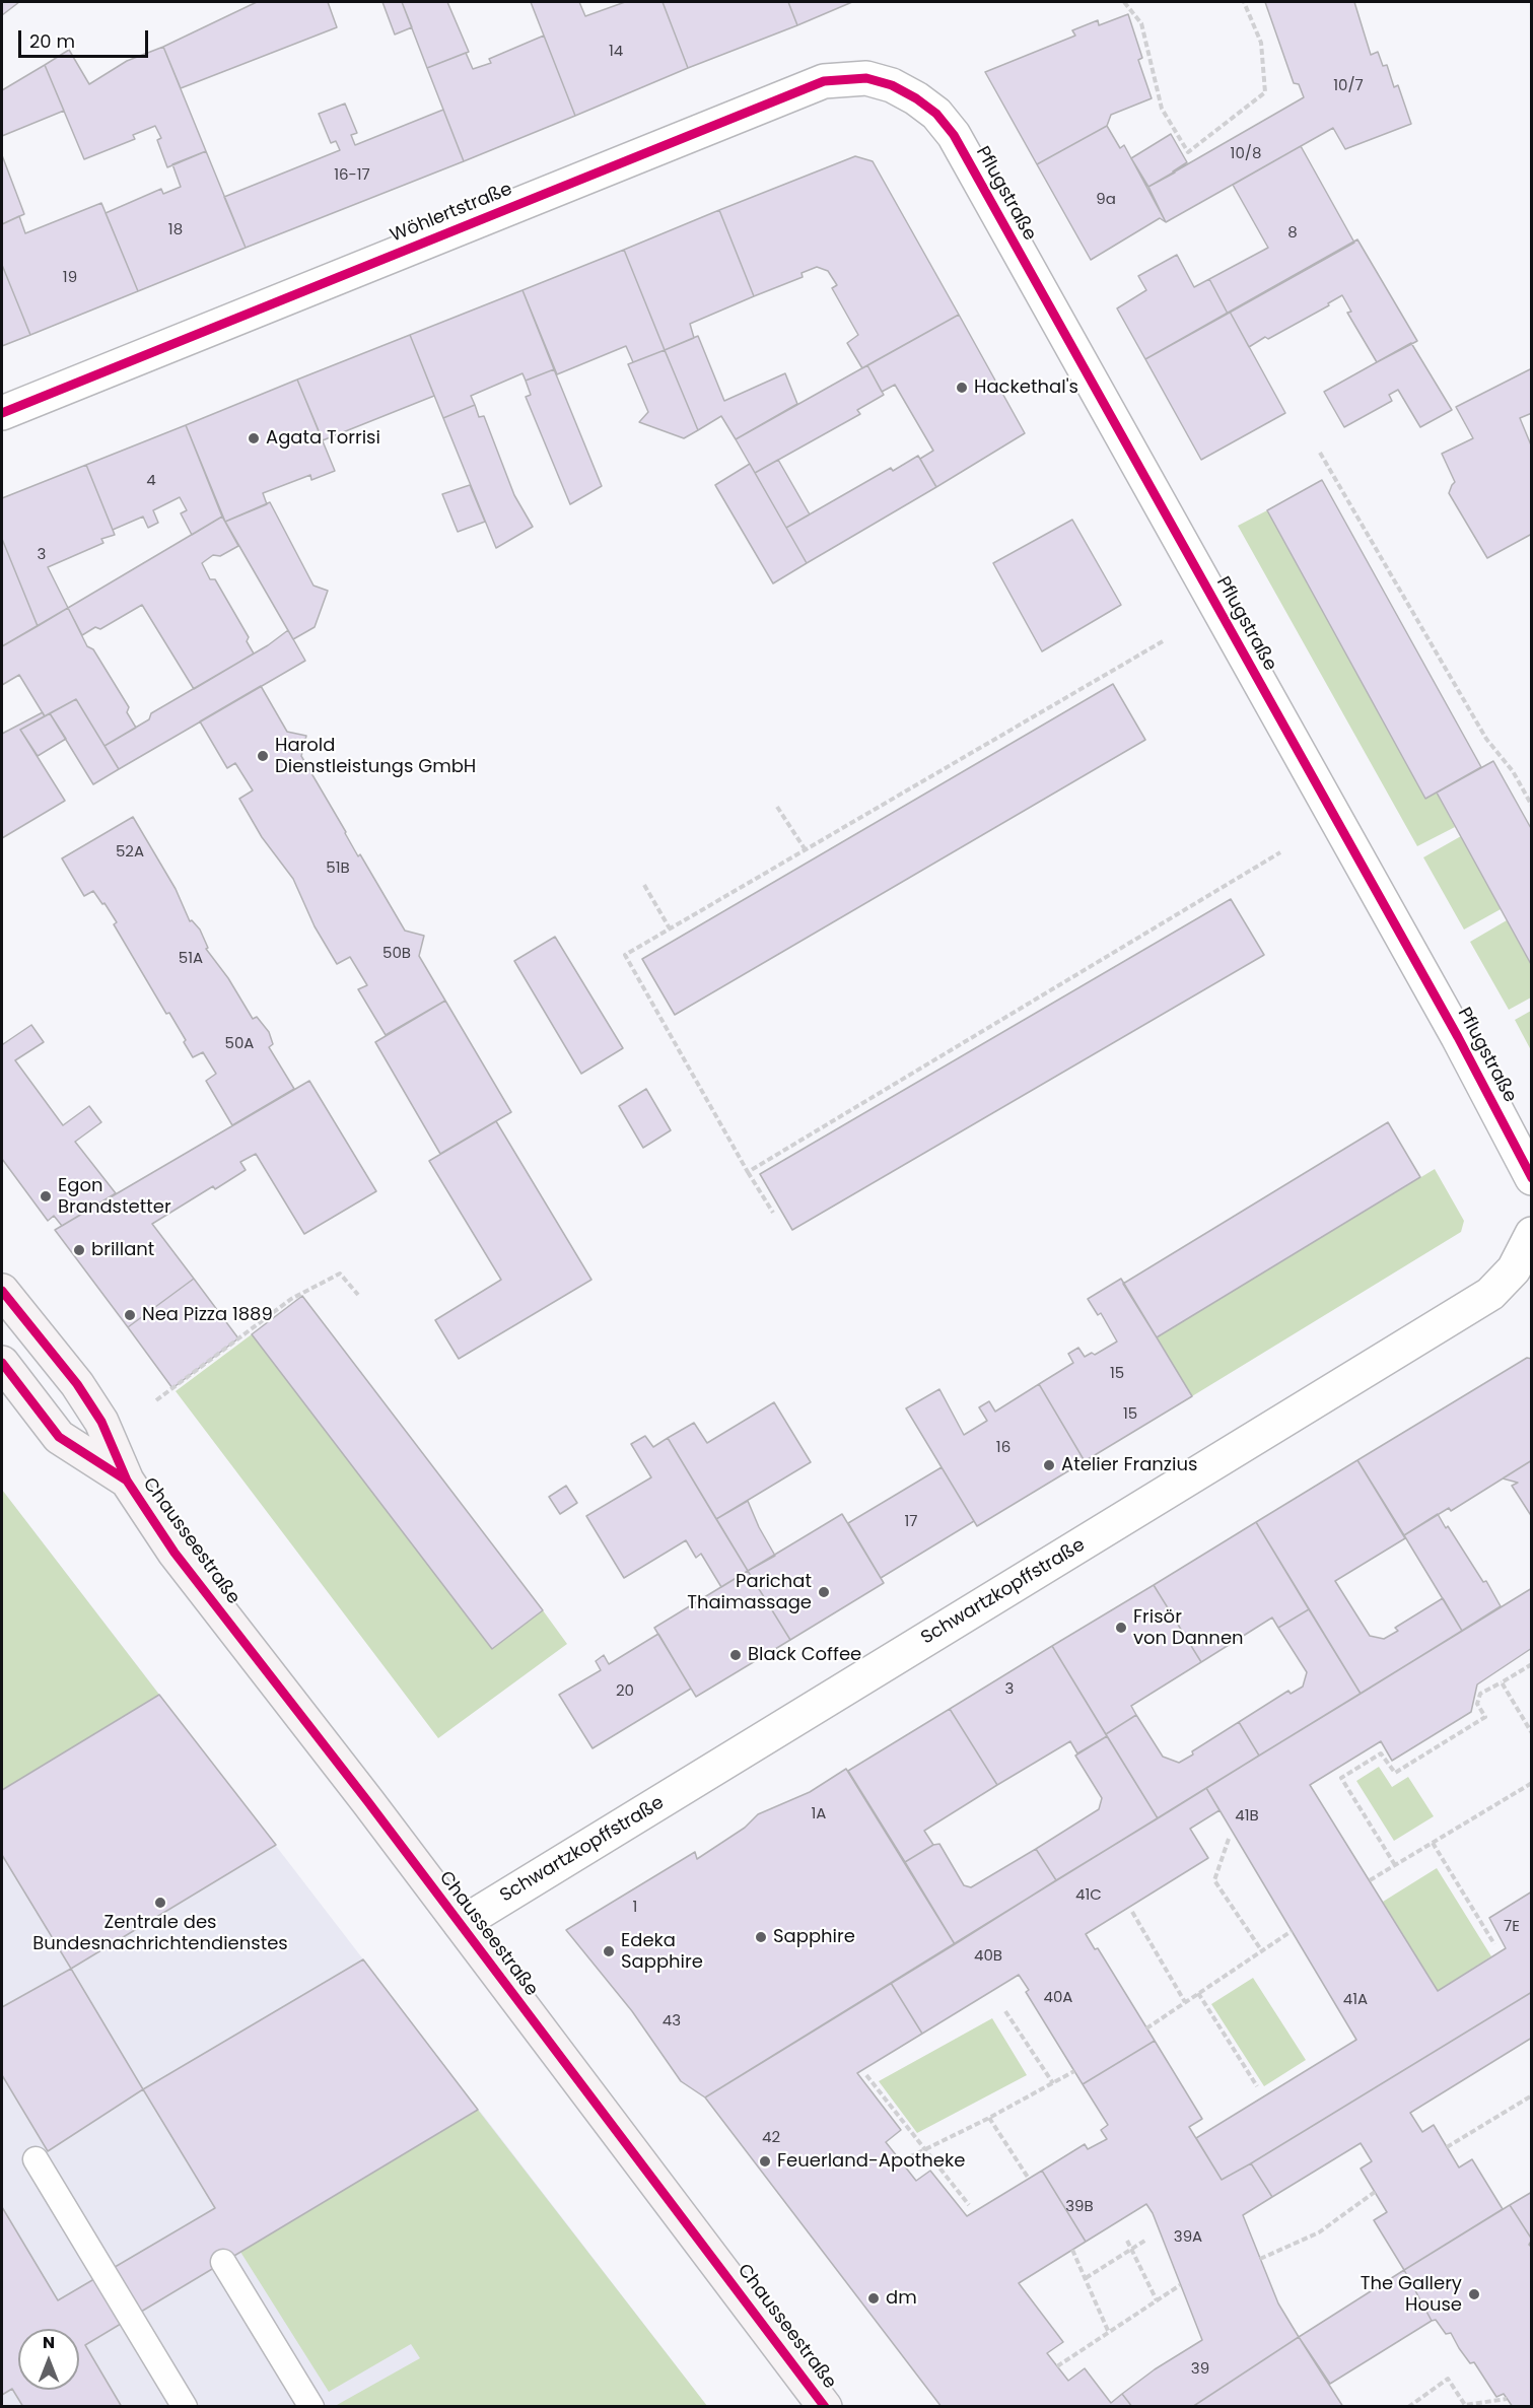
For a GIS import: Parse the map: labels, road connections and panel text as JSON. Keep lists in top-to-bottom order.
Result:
{
  "streets": {
    "main road": ["Chausseestraße"],
    "street": ["Pflugstraße", "Wöhlertstraße", "Schwartzkopffstraße"]
  },
  "crossings": [
    ["Pflugstraße", "Wöhlertstraße"],
    ["Chausseestraße", "Schwartzkopffstraße"]
  ],
  "places": [
    "Hackethal's",
    "Agata Torrisi",
    "Harold Dienstleistungs GmbH",
    "Egon Brandstetter",
    "brillant",
    "Nea Pizza 1889",
    "Atelier Franzius",
    "Parichat Thaimassage",
    "Frisör von Dannen",
    "Black Coffee",
    "Zentrale des Bundesnachrichtendienstes",
    "Sapphire",
    "Edeka Sapphire",
    "Feuerland-Apotheke",
    "The Gallery House",
    "dm"
  ],
  "house_numbers": [
    "14",
    "10/7",
    "10/8",
    "16-17",
    "9a",
    "18",
    "8",
    "19",
    "4",
    "3",
    "52A",
    "51B",
    "50B",
    "51A",
    "50A",
    "15",
    "15",
    "16",
    "17",
    "3",
    "20",
    "1A",
    "41B",
    "41C",
    "1",
    "7E",
    "40B",
    "40A",
    "41A",
    "43",
    "42",
    "39B",
    "39A",
    "39"
  ],
  "scale_bar": "20 m",
  "north": "top"
}
